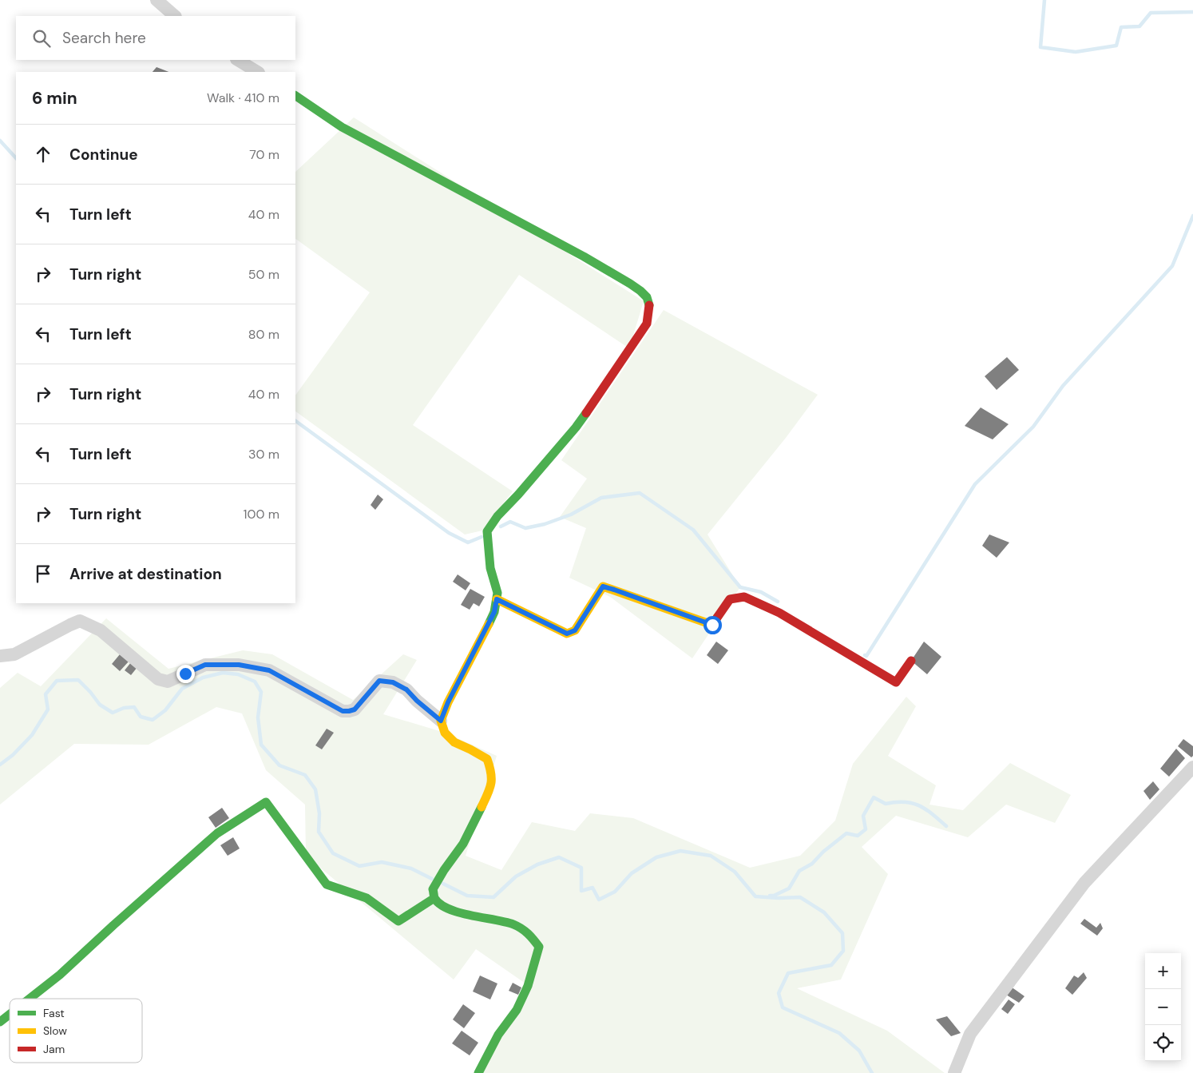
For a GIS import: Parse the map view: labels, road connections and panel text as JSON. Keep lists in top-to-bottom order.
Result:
{
  "legend": ["Fast", "Slow", "Jam"],
  "page": {
    "search": "Search here",
    "heading": ["6 min", "Walk · 410 m"],
    "list": [
      ["Continue", "70 m"],
      ["Turn left", "40 m"],
      ["Turn right", "50 m"],
      ["Turn left", "80 m"],
      ["Turn right", "40 m"],
      ["Turn left", "30 m"],
      ["Turn right", "100 m"],
      "Arrive at destination"
    ],
    "map_buttons": ["+", "−"]
  }
}
